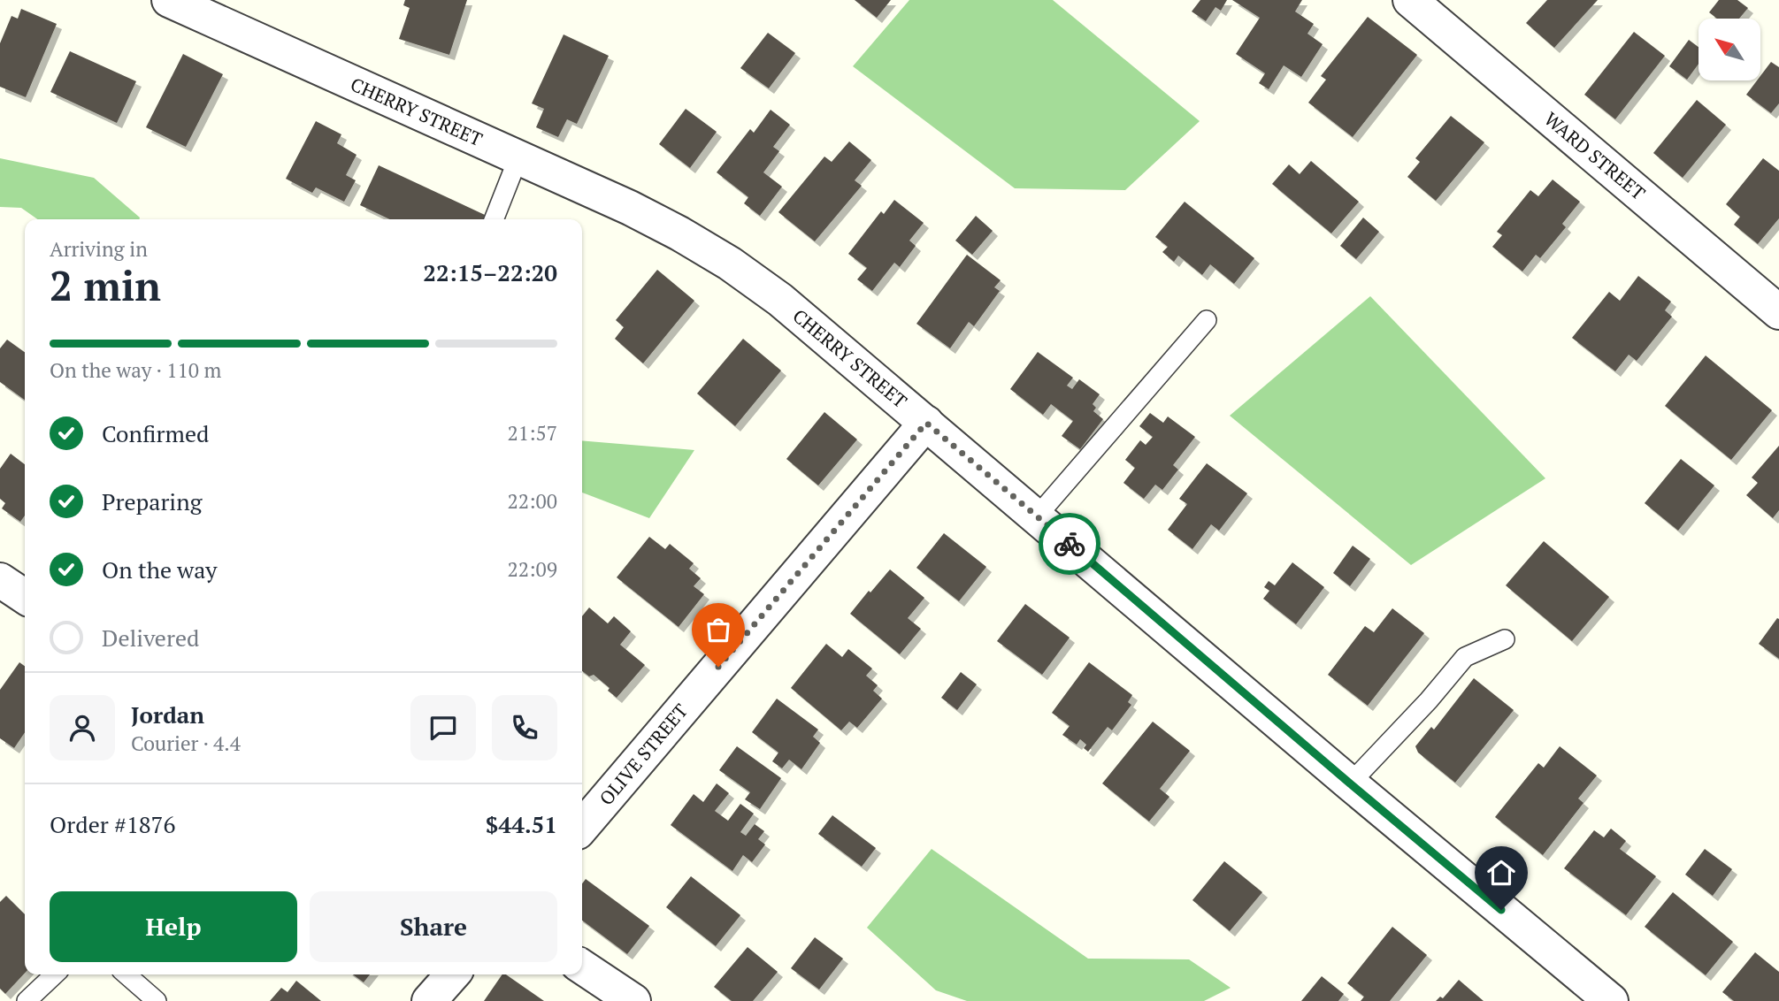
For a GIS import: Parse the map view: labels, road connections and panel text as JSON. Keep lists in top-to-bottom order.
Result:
{
  "streets": {
    "street": ["CHERRY STREET", "WARD STREET", "OLIVE STREET"]
  },
  "crossings": [
    ["CHERRY STREET", "OLIVE STREET"]
  ],
  "north": "top left",
  "page": {
    "heading": ["2 min", "Arriving in", "22:15–22:20"],
    "panel": [
      "Jordan",
      "Courier · 4.4",
      "Order #1876",
      "$44.51"
    ],
    "bar": "On the way · 110 m",
    "list": [
      ["Confirmed", "21:57"],
      ["Preparing", "22:00"],
      ["On the way", "22:09"],
      "Delivered"
    ],
    "buttons": ["Help", "Share"]
  }
}
